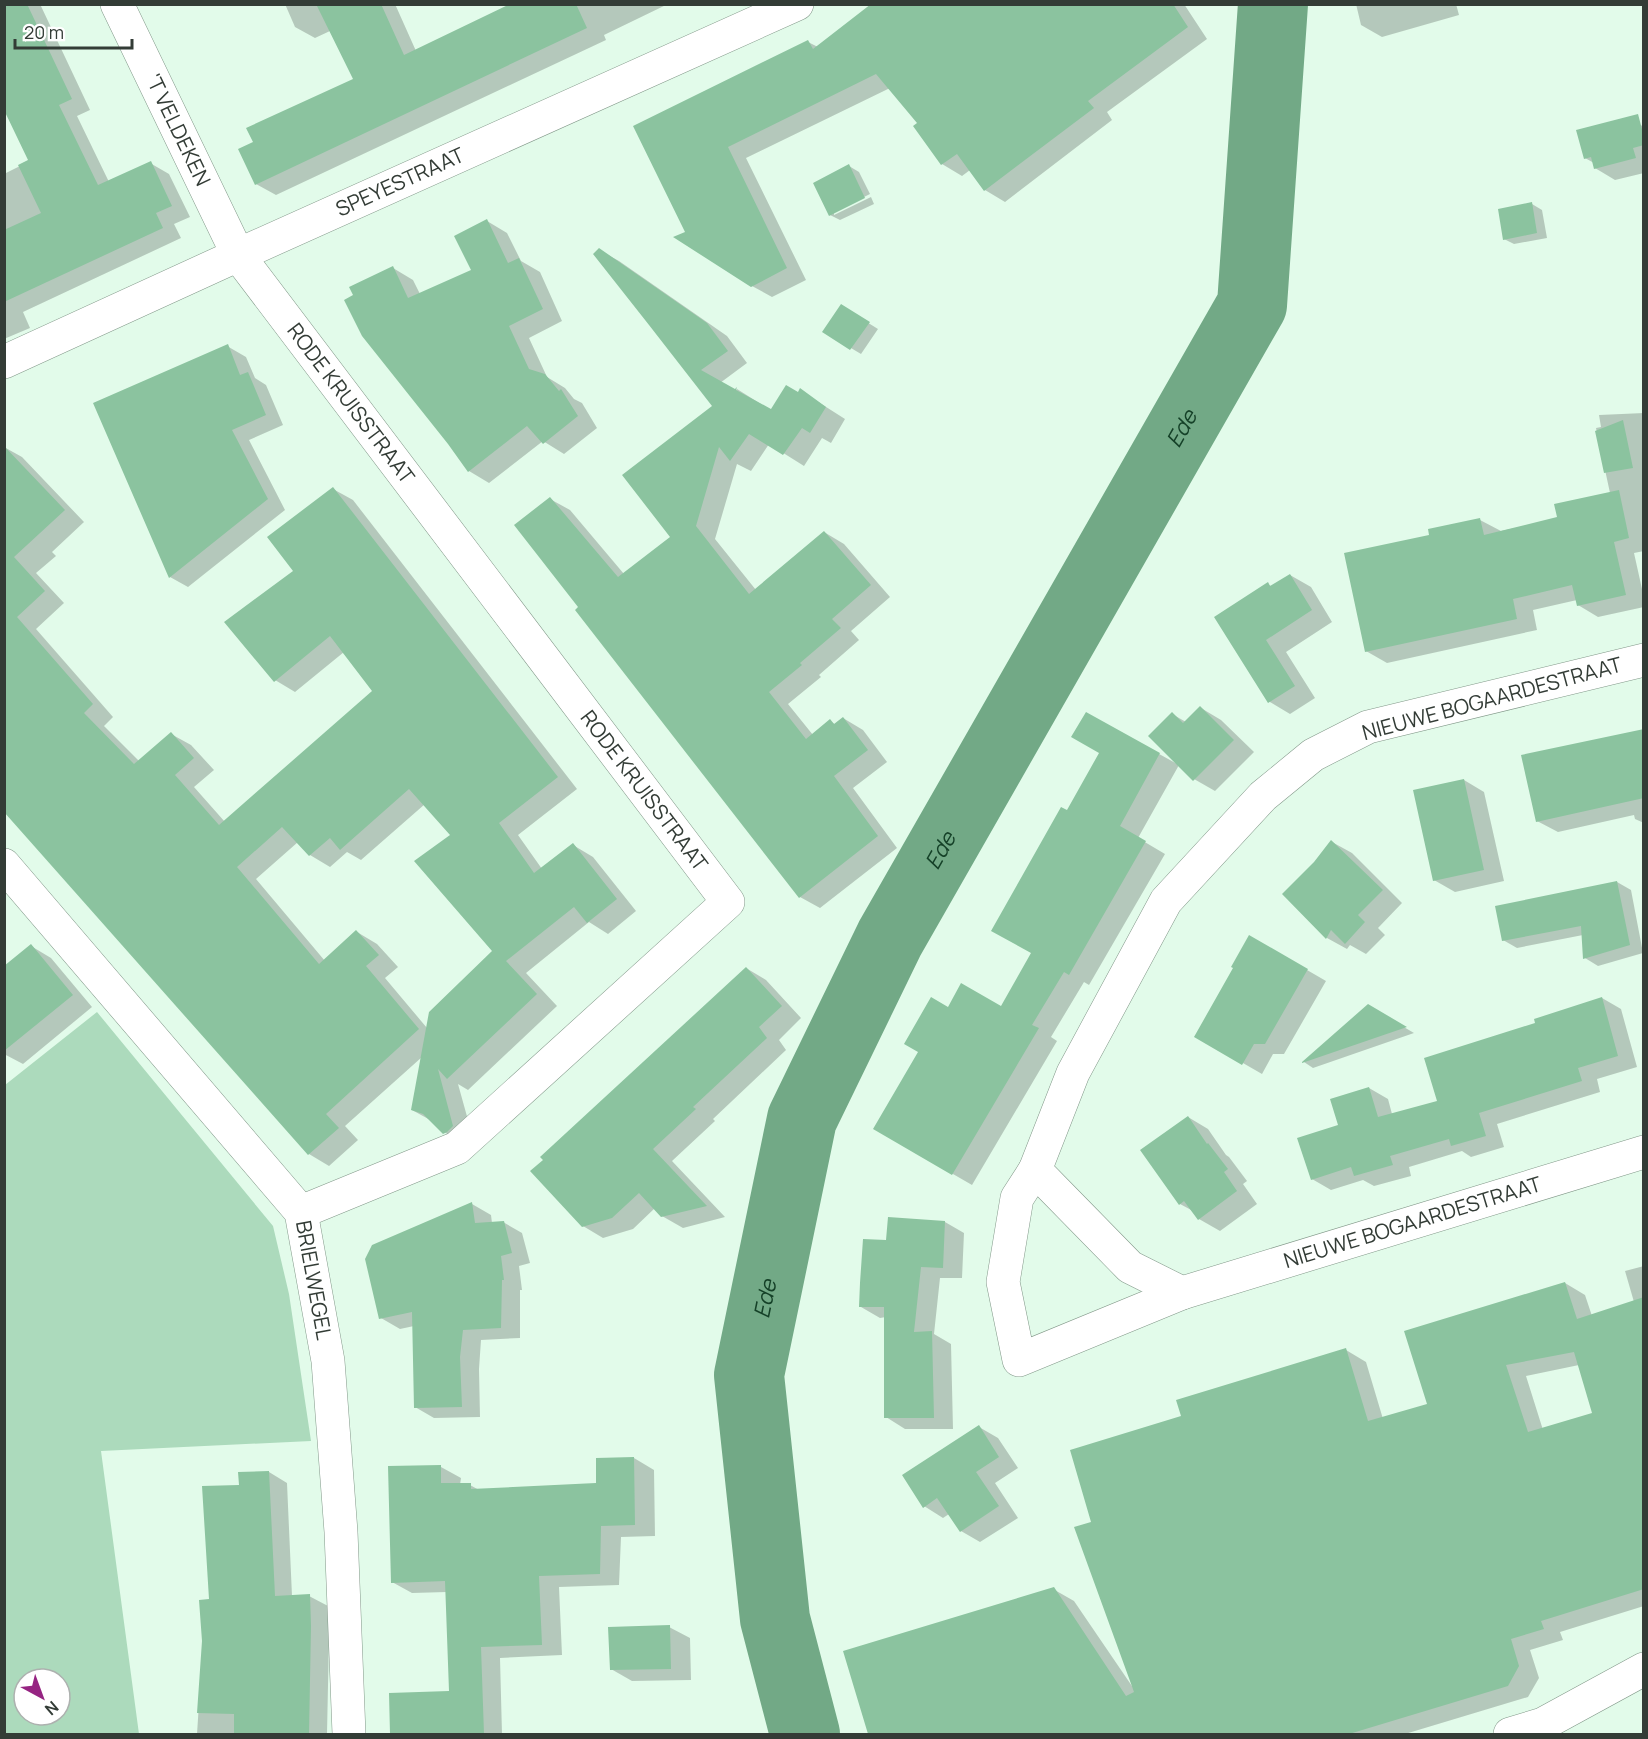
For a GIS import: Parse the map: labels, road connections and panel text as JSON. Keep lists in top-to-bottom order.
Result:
{
  "streets": {
    "street": [
      "'T VELDEKEN",
      "SPEYESTRAAT",
      "RODE KRUISSTRAAT",
      "NIEUWE BOGAARDESTRAAT",
      "BRIELWEGEL"
    ]
  },
  "crossings": [
    ["'T VELDEKEN", "SPEYESTRAAT"],
    ["'T VELDEKEN", "RODE KRUISSTRAAT"],
    ["SPEYESTRAAT", "RODE KRUISSTRAAT"],
    ["RODE KRUISSTRAAT", "BRIELWEGEL"]
  ],
  "water": ["Ede"],
  "scale_bar": "20 m",
  "north": "bottom right"
}
